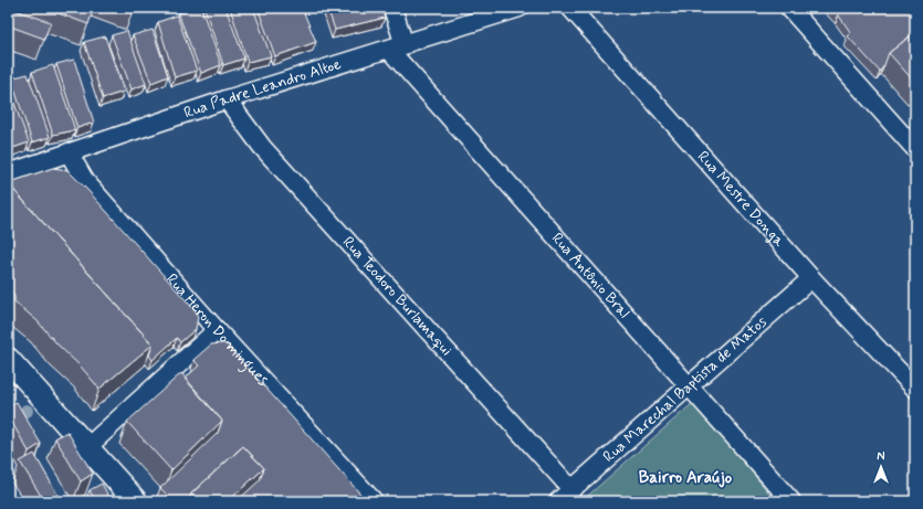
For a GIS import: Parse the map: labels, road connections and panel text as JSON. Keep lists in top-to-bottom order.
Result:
{
  "streets": {
    "street": [
      "Rua Padre Leandro Altoe",
      "Rua Mestre Donga",
      "Rua Antônio Bral",
      "Rua Teodoro Burlamaqui",
      "Rua Heron Domingues",
      "Rua Marechal Baptista de Matos"
    ]
  },
  "crossings": [
    ["Rua Padre Leandro Altoe", "Rua Antônio Bral"],
    ["Rua Padre Leandro Altoe", "Rua Teodoro Burlamaqui"],
    ["Rua Padre Leandro Altoe", "Rua Heron Domingues"],
    ["Rua Mestre Donga", "Rua Marechal Baptista de Matos"],
    ["Rua Antônio Bral", "Rua Marechal Baptista de Matos"],
    ["Rua Teodoro Burlamaqui", "Rua Marechal Baptista de Matos"]
  ],
  "districts": ["Bairro Araújo"],
  "north": "top"
}
